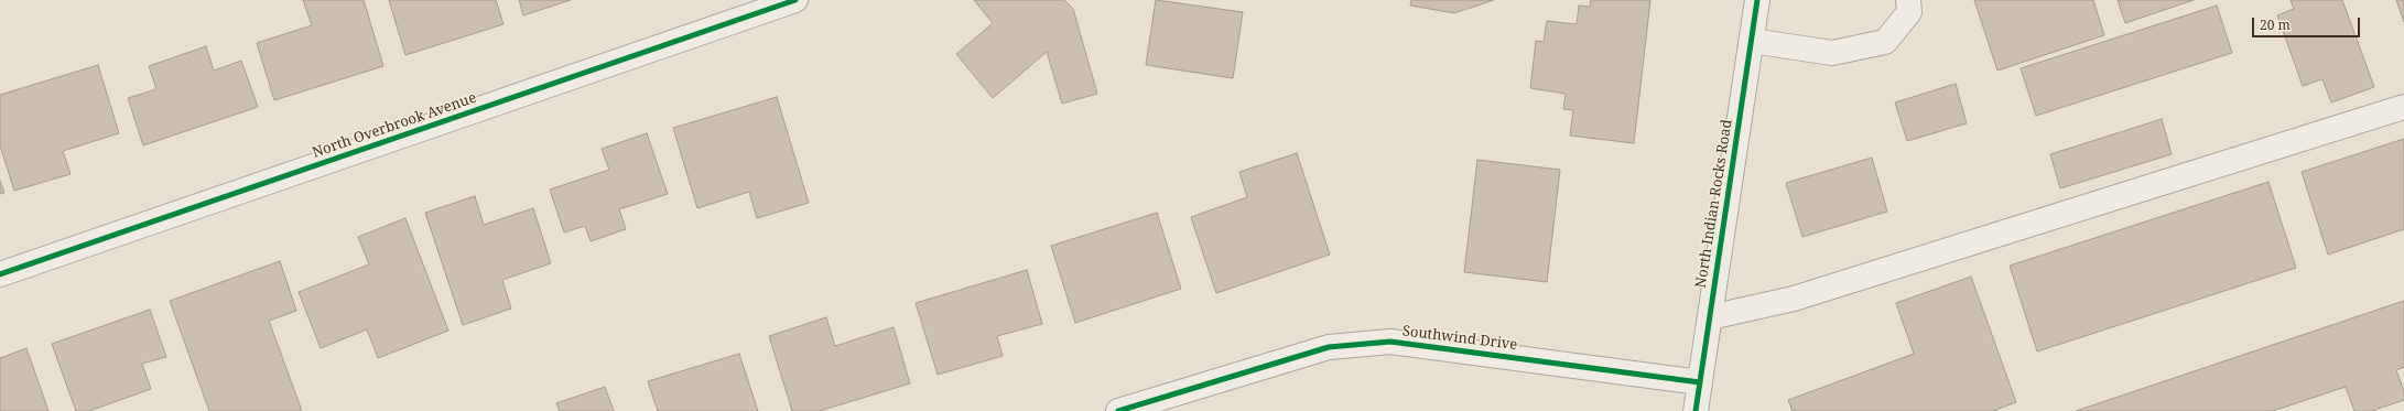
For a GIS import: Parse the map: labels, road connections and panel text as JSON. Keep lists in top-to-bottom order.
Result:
{
  "streets": {
    "street": ["North Overbrook Avenue", "North Indian Rocks Road", "Southwind Drive"]
  },
  "crossings": [
    ["North Indian Rocks Road", "Southwind Drive"]
  ],
  "scale_bar": "20 m"
}
